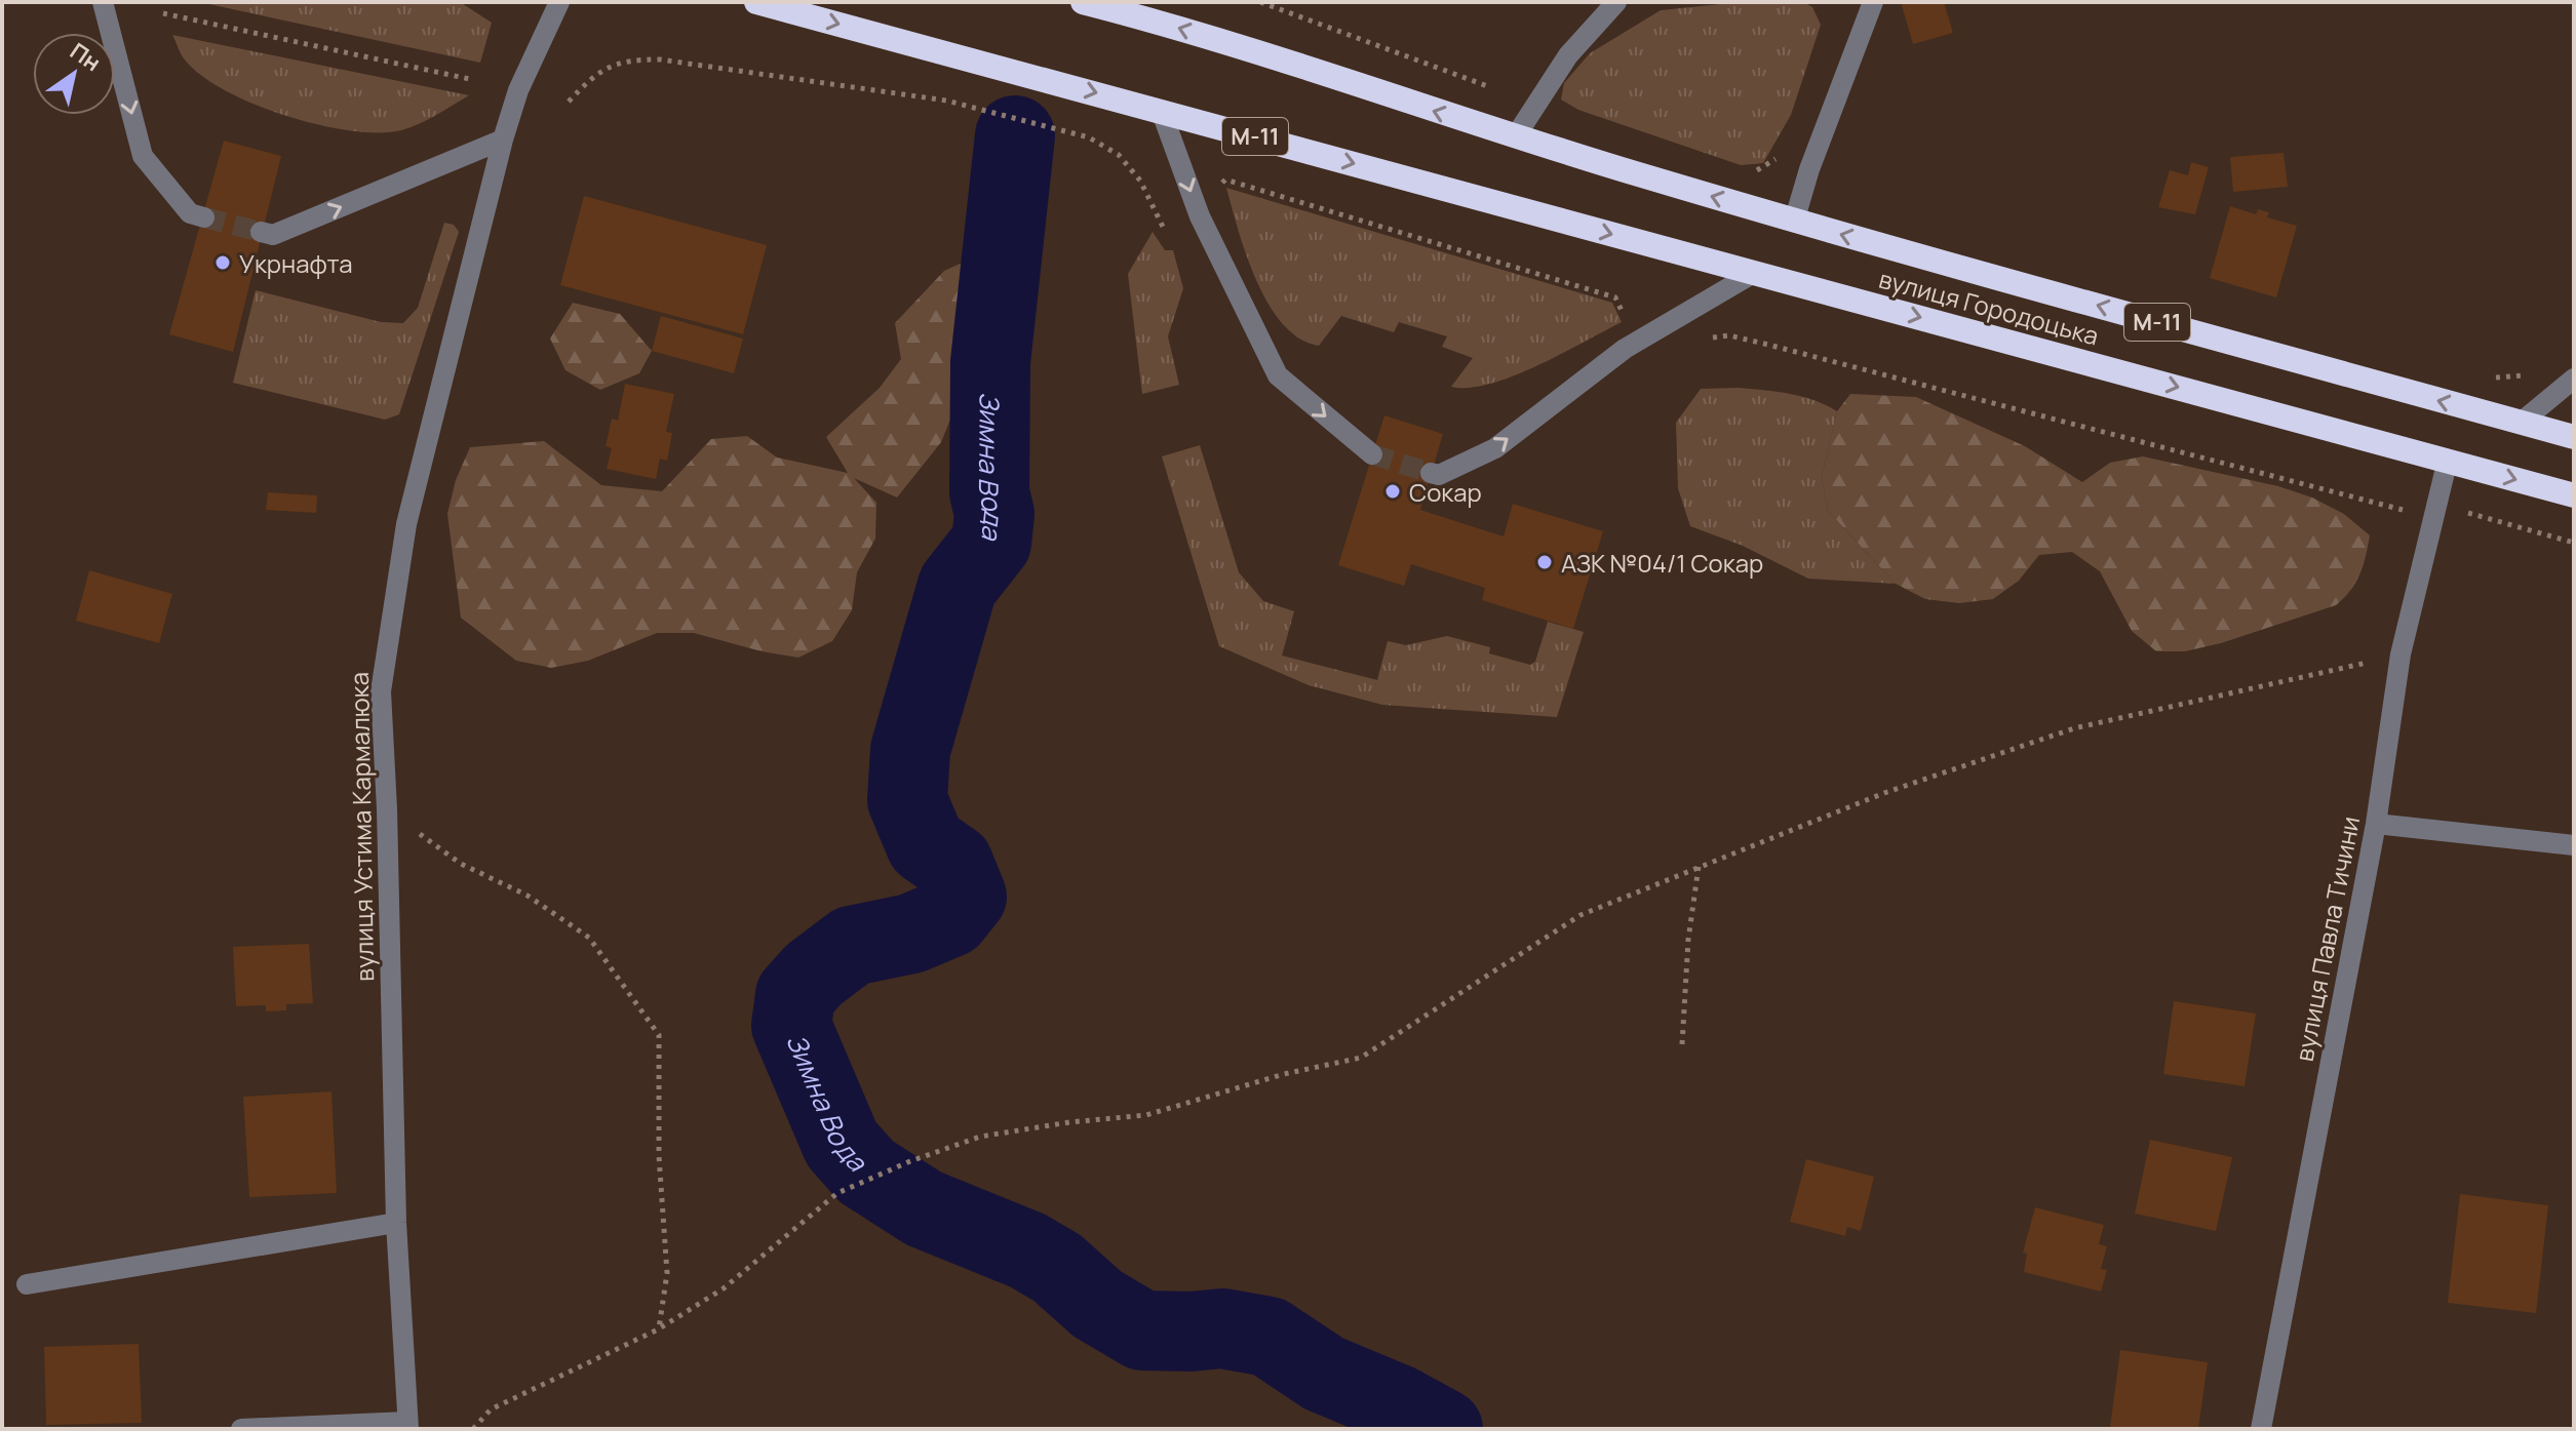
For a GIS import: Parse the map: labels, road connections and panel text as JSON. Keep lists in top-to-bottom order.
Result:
{
  "streets": {
    "highway": ["М-11", "вулиця Городоцька"],
    "street": ["вулиця Устима Кармалюка", "вулиця Павла Тичини"]
  },
  "crossings": [
    ["М-11", "вулиця Городоцька"],
    ["М-11", "вулиця Павла Тичини"],
    ["вулиця Городоцька", "вулиця Павла Тичини"]
  ],
  "water": ["Зимна Вода"],
  "places": ["Укрнафта", "Сокар", "АЗК №04/1 Сокар"],
  "north": "top right"
}
